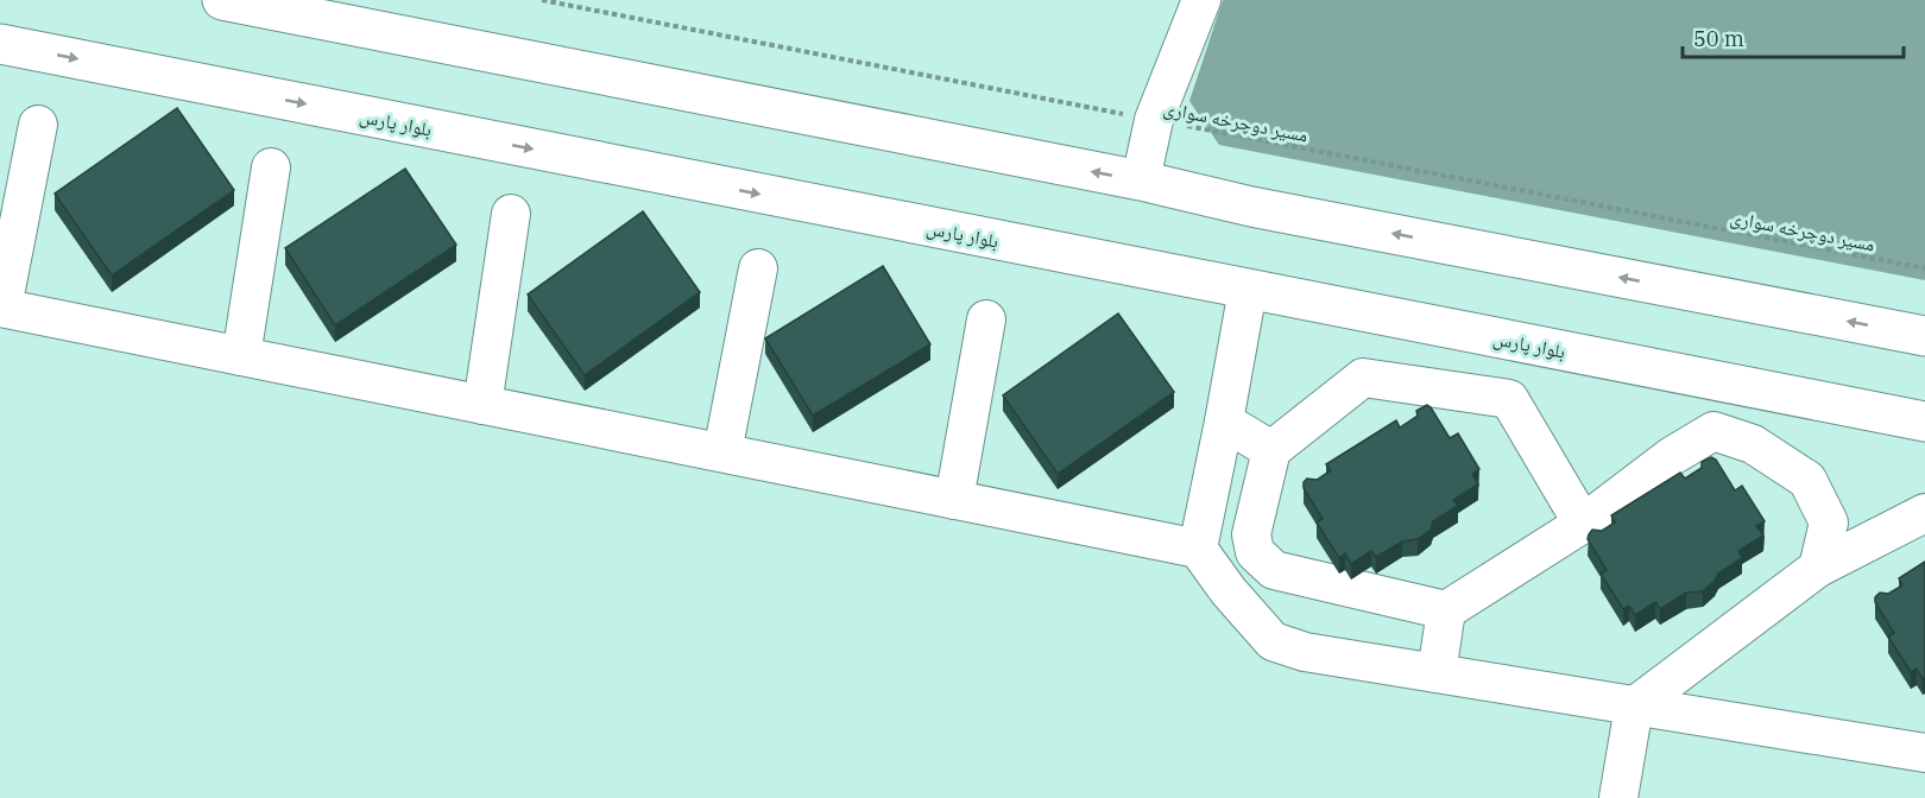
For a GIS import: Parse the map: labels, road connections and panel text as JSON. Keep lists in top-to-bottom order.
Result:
{
  "streets": {
    "main road": ["بلوار پارس"],
    "path": ["مسیر دوچرخه سواری"]
  },
  "scale_bar": "50 m"
}
